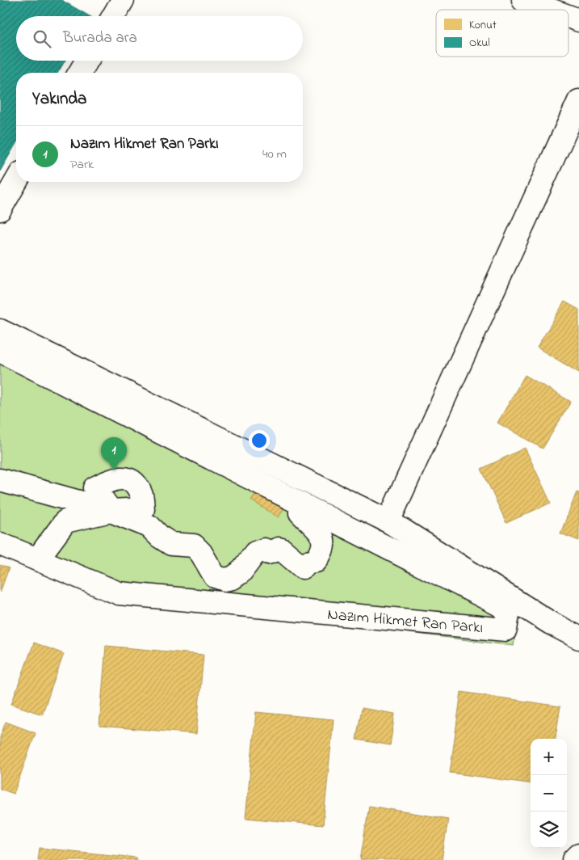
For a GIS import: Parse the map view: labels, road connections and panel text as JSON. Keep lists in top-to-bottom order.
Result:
{
  "streets": {
    "street": ["Nazım Hikmet Ran Parkı"]
  },
  "legend": ["Konut", "Okul"],
  "page": {
    "search": "Burada ara",
    "heading": "Yakında",
    "list": [
      {
        "mark": "1",
        "name": "Nazım Hikmet Ran Parkı",
        "note": "Park",
        "value": "40 m"
      }
    ],
    "pins": "1",
    "map_buttons": ["+", "−"]
  }
}
